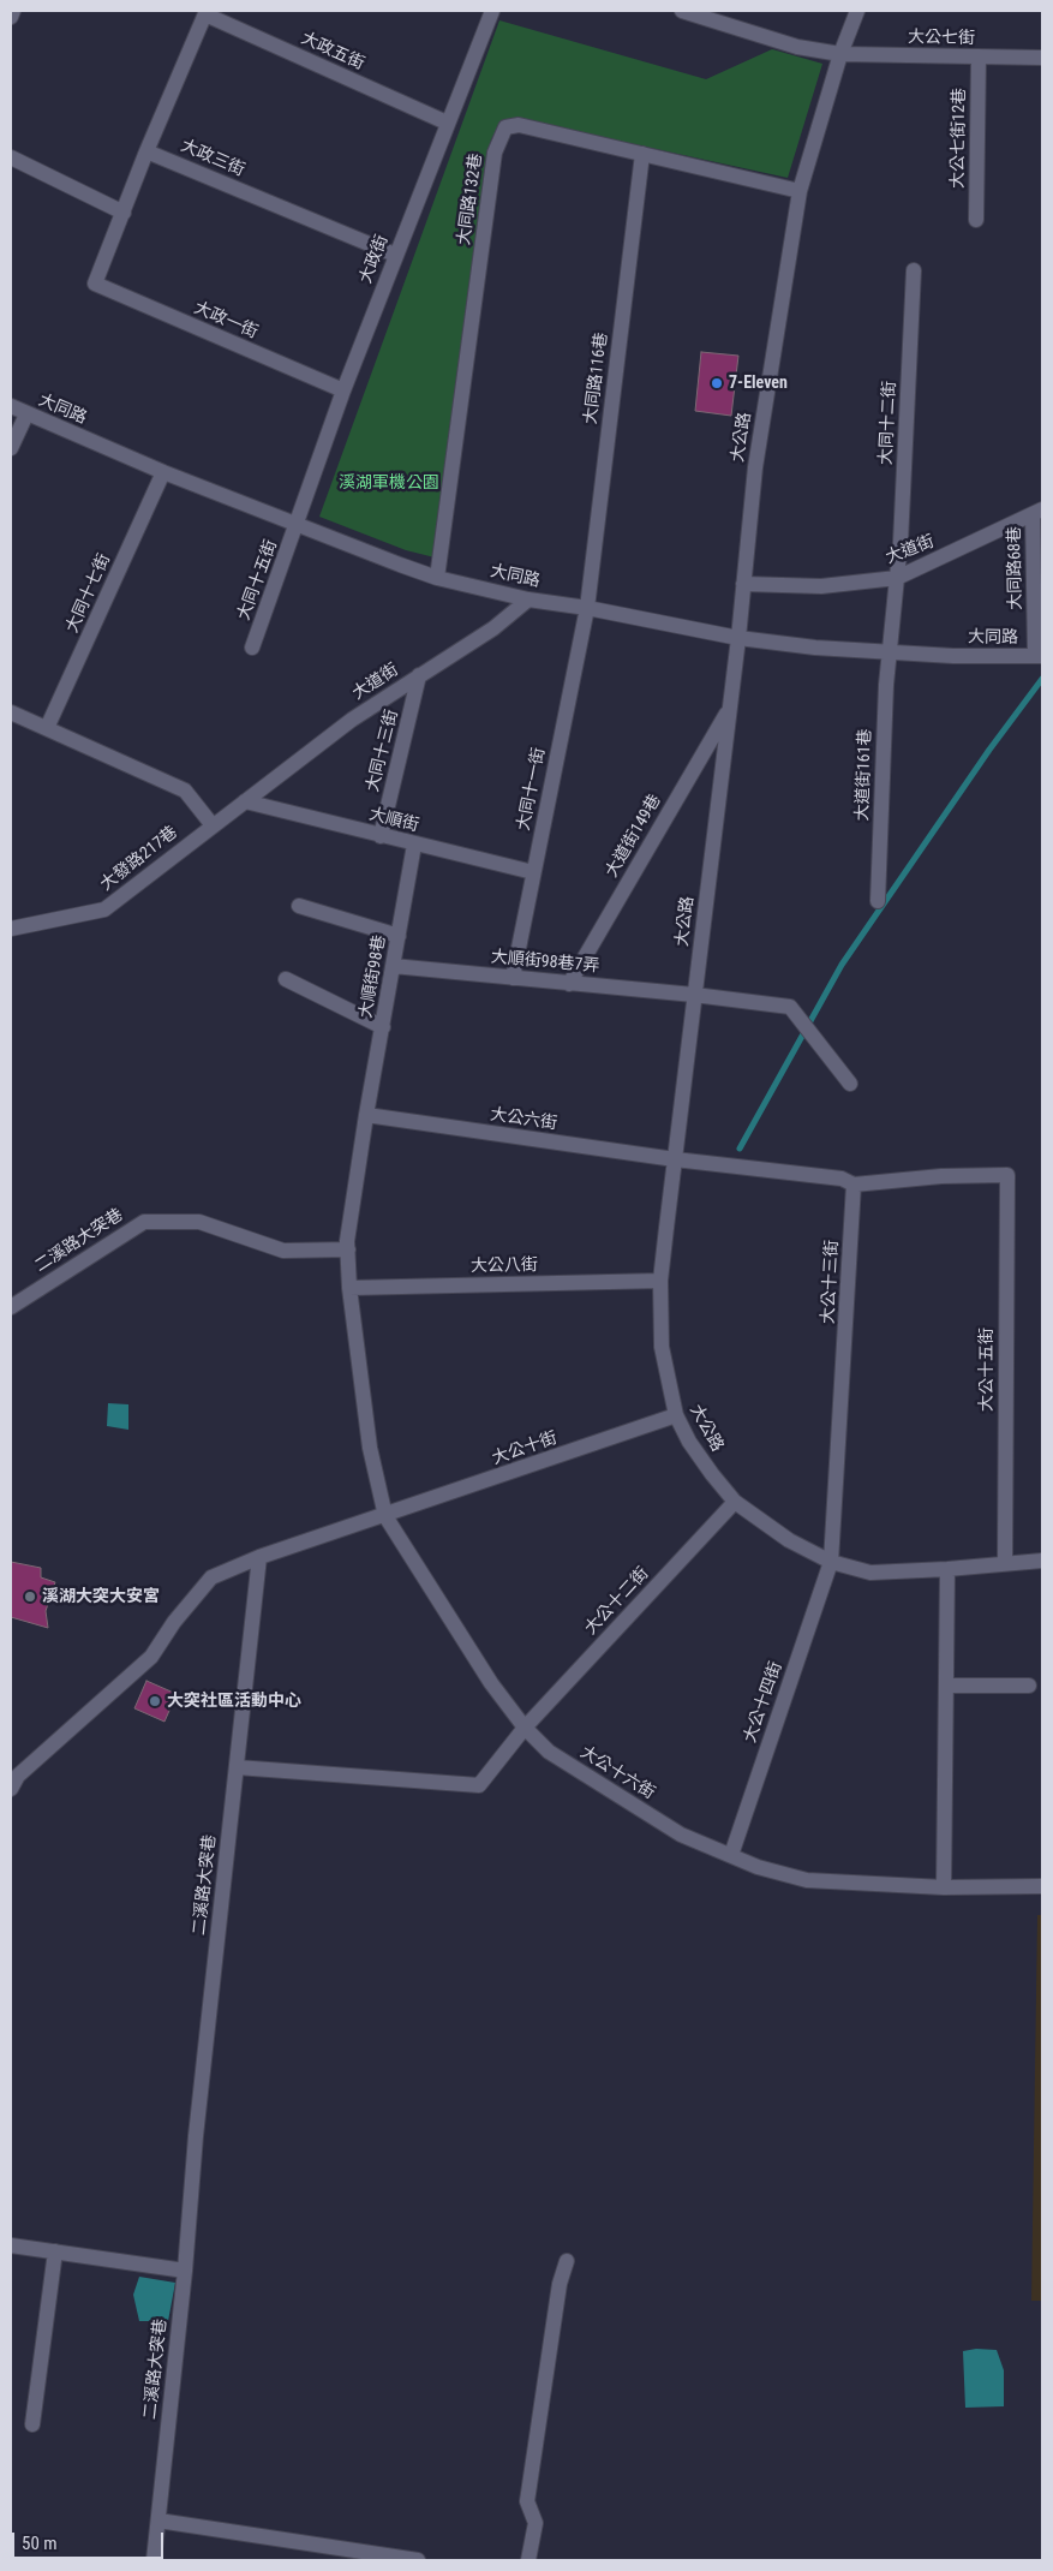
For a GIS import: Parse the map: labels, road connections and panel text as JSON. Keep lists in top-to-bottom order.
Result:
{
  "streets": {
    "street": [
      "大公七街",
      "大政五街",
      "大公七街12巷",
      "大政三街",
      "大同路132巷",
      "大政街",
      "大政一街",
      "大同路116巷",
      "大同路",
      "大同十二街",
      "大公路",
      "大道街",
      "大同路68巷",
      "大同十五街",
      "大同十七街",
      "大同十三街",
      "大道街161巷",
      "大同十一街",
      "大順街",
      "大道街149巷",
      "大發路217巷",
      "大順街98巷7弄",
      "大順街98巷",
      "大公六街",
      "二溪路大突巷",
      "大公八街",
      "大公十三街",
      "大公十五街",
      "大公十街",
      "大公十二街",
      "大公十四街",
      "大公十六街"
    ]
  },
  "crossings": [
    ["大公七街", "大公七街12巷"],
    ["大公七街", "大公路"],
    ["大政五街", "大政街"],
    ["大政三街", "大政街"],
    ["大同路132巷", "大同路116巷"],
    ["大同路132巷", "大同路"],
    ["大同路132巷", "大公路"],
    ["大政街", "大政一街"],
    ["大政街", "大同路"],
    ["大政街", "大同十五街"],
    ["大同路116巷", "大同路"],
    ["大同路116巷", "大同十一街"],
    ["大同路", "大同十二街"],
    ["大同路", "大公路"],
    ["大同路", "大道街"],
    ["大同路", "大同路68巷"],
    ["大同路", "大同十五街"],
    ["大同路", "大同十七街"],
    ["大同路", "大道街161巷"],
    ["大同路", "大同十一街"],
    ["大同十二街", "大道街"],
    ["大同十二街", "大道街161巷"],
    ["大公路", "大道街"],
    ["大公路", "大道街149巷"],
    ["大公路", "大順街98巷7弄"],
    ["大公路", "大公六街"],
    ["大公路", "大公八街"],
    ["大公路", "大公十三街"],
    ["大公路", "大公十五街"],
    ["大公路", "大公十街"],
    ["大公路", "大公十二街"],
    ["大公路", "大公十四街"],
    ["大道街", "大同路68巷"],
    ["大道街", "大同十三街"],
    ["大道街", "大順街"],
    ["大道街", "大發路217巷"],
    ["大同十三街", "大順街"],
    ["大同十一街", "大順街"],
    ["大同十一街", "大順街98巷7弄"],
    ["大順街", "大發路217巷"],
    ["大順街", "大順街98巷"],
    ["大道街149巷", "大順街98巷7弄"],
    ["大順街98巷7弄", "大順街98巷"],
    ["大順街98巷", "大公六街"],
    ["二溪路大突巷", "大公十街"],
    ["二溪路大突巷", "大公十二街"],
    ["大公十三街", "大公十五街"],
    ["大公十三街", "大公十四街"],
    ["大公十街", "大公十六街"],
    ["大公十二街", "大公十六街"],
    ["大公十四街", "大公十六街"]
  ],
  "parks": ["溪湖軍機公園"],
  "places": ["7-Eleven", "溪湖大突大安宮", "大突社區活動中心"],
  "scale_bar": "50 m"
}
